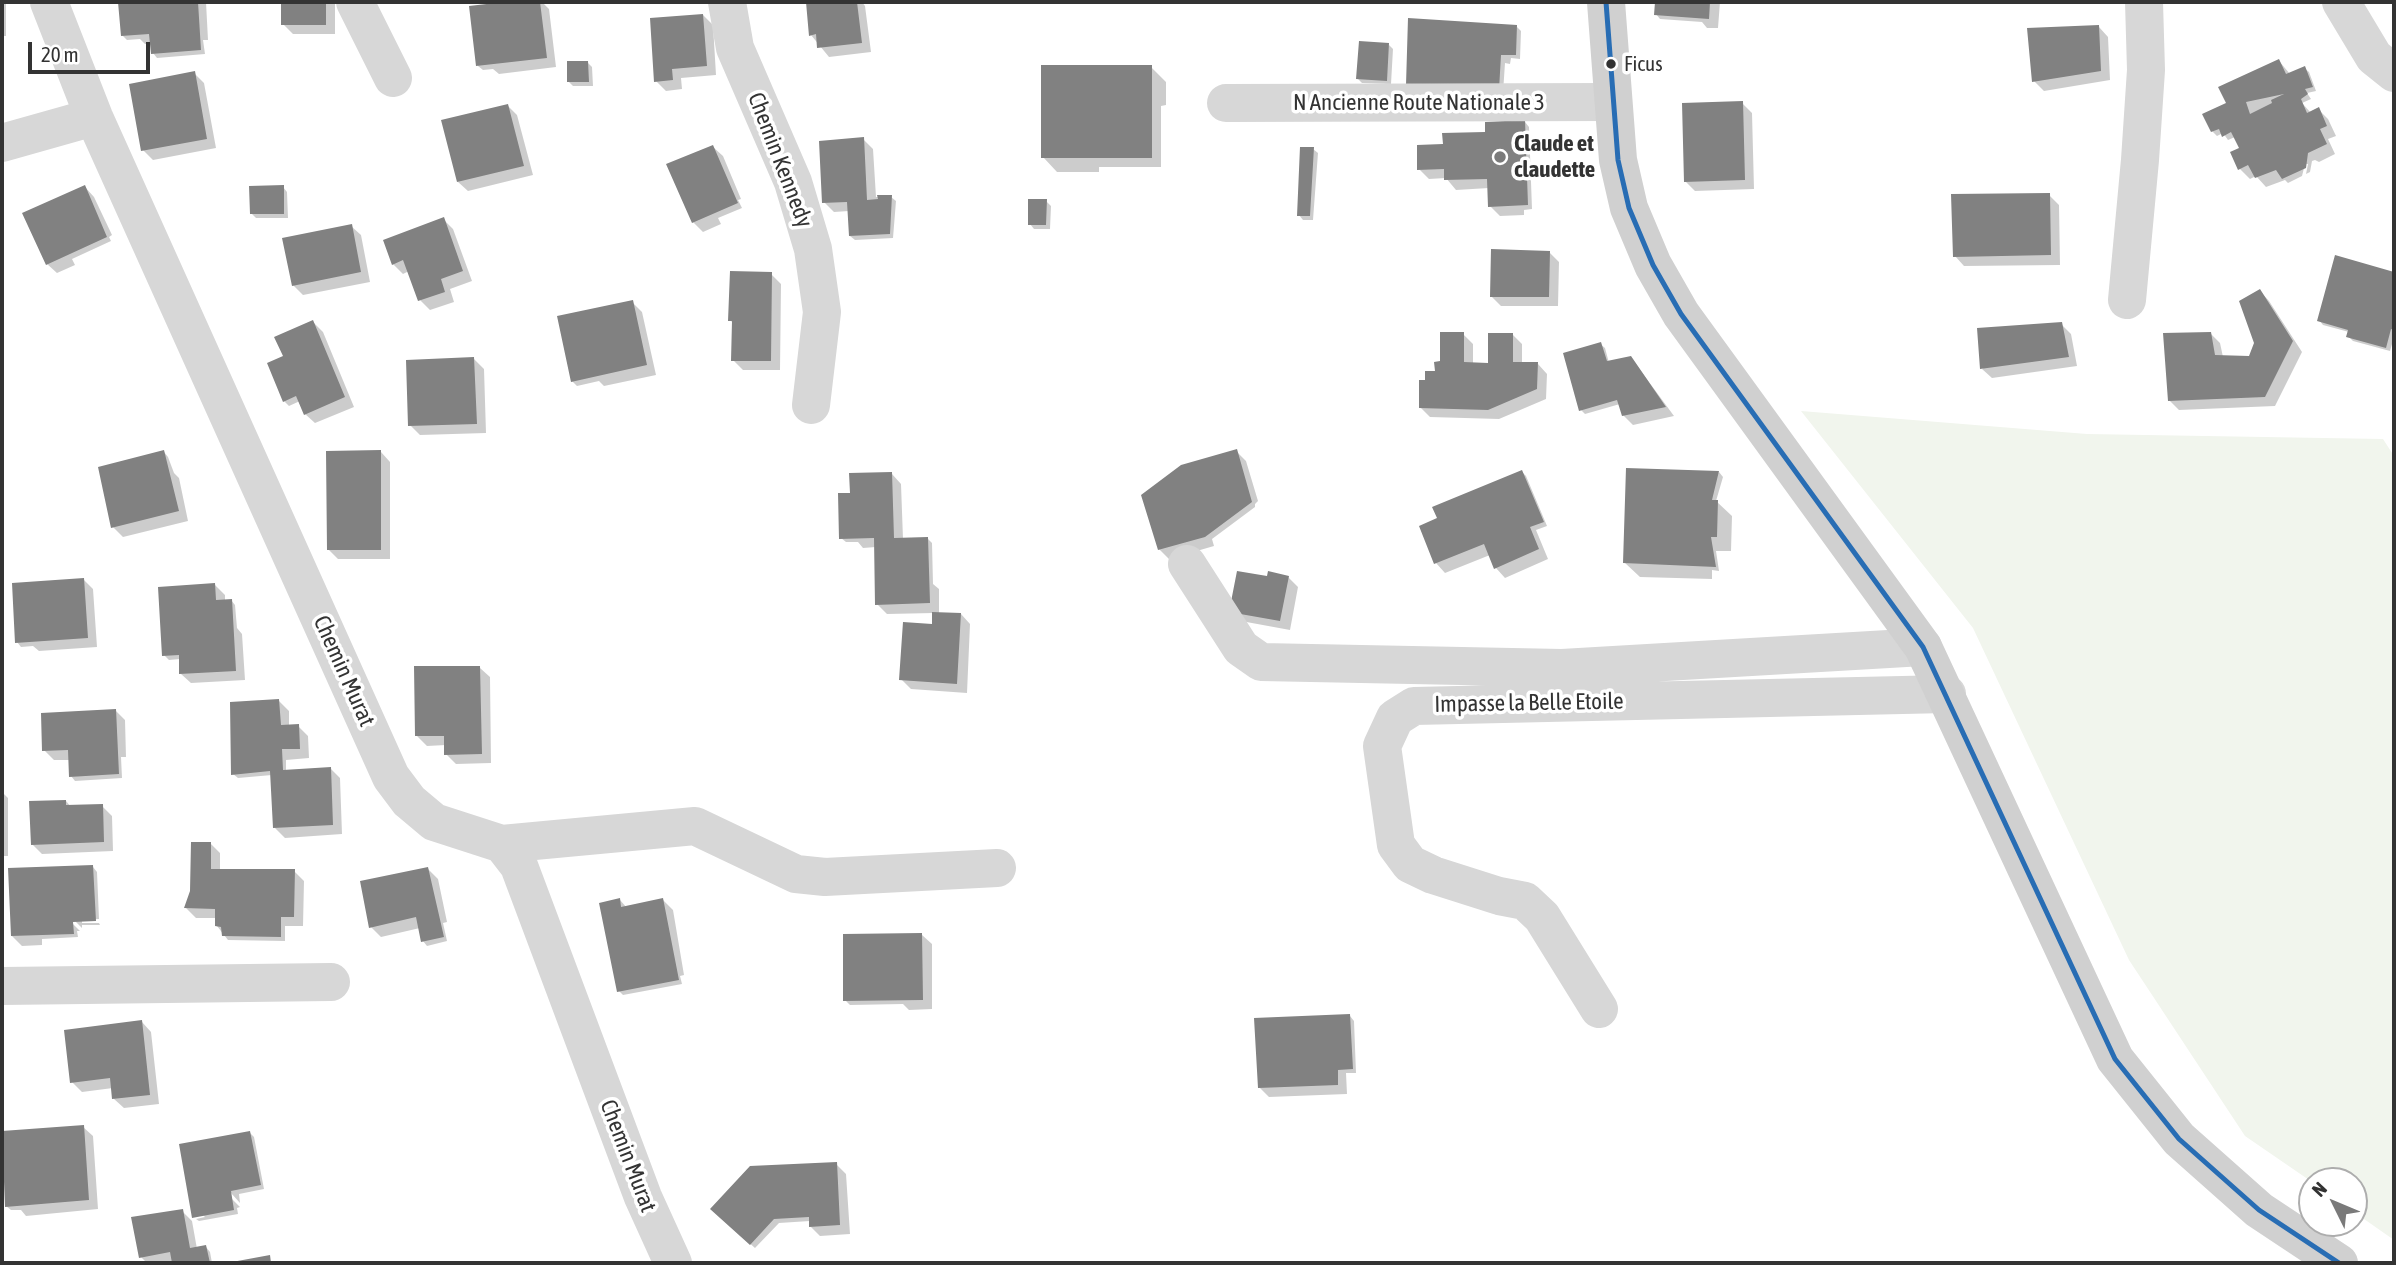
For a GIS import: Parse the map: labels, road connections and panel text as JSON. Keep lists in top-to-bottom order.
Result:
{
  "streets": {
    "street": [
      "N Ancienne Route Nationale 3",
      "Chemin Kennedy",
      "Chemin Murat",
      "Impasse la Belle Etoile"
    ]
  },
  "places": ["Ficus", "Claude et claudette"],
  "scale_bar": "20 m",
  "north": "top left"
}
